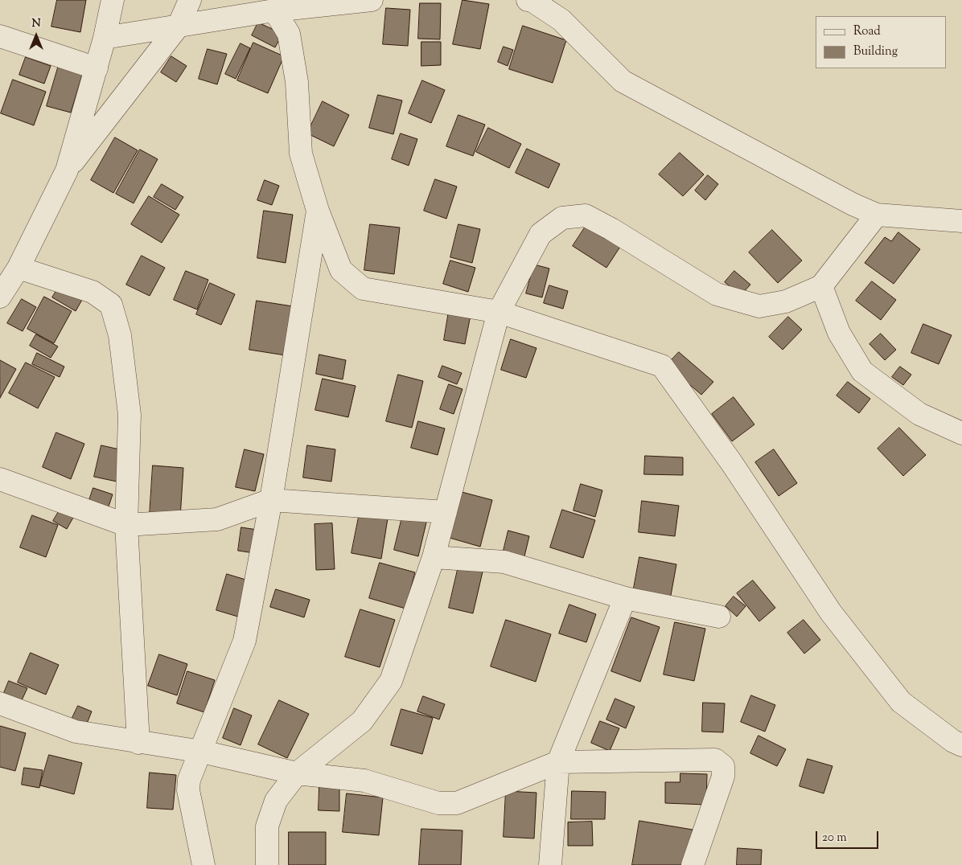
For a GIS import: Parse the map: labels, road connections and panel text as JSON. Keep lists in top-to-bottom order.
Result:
{
  "legend": ["Road", "Building"],
  "scale_bar": "20 m",
  "north": "top"
}
